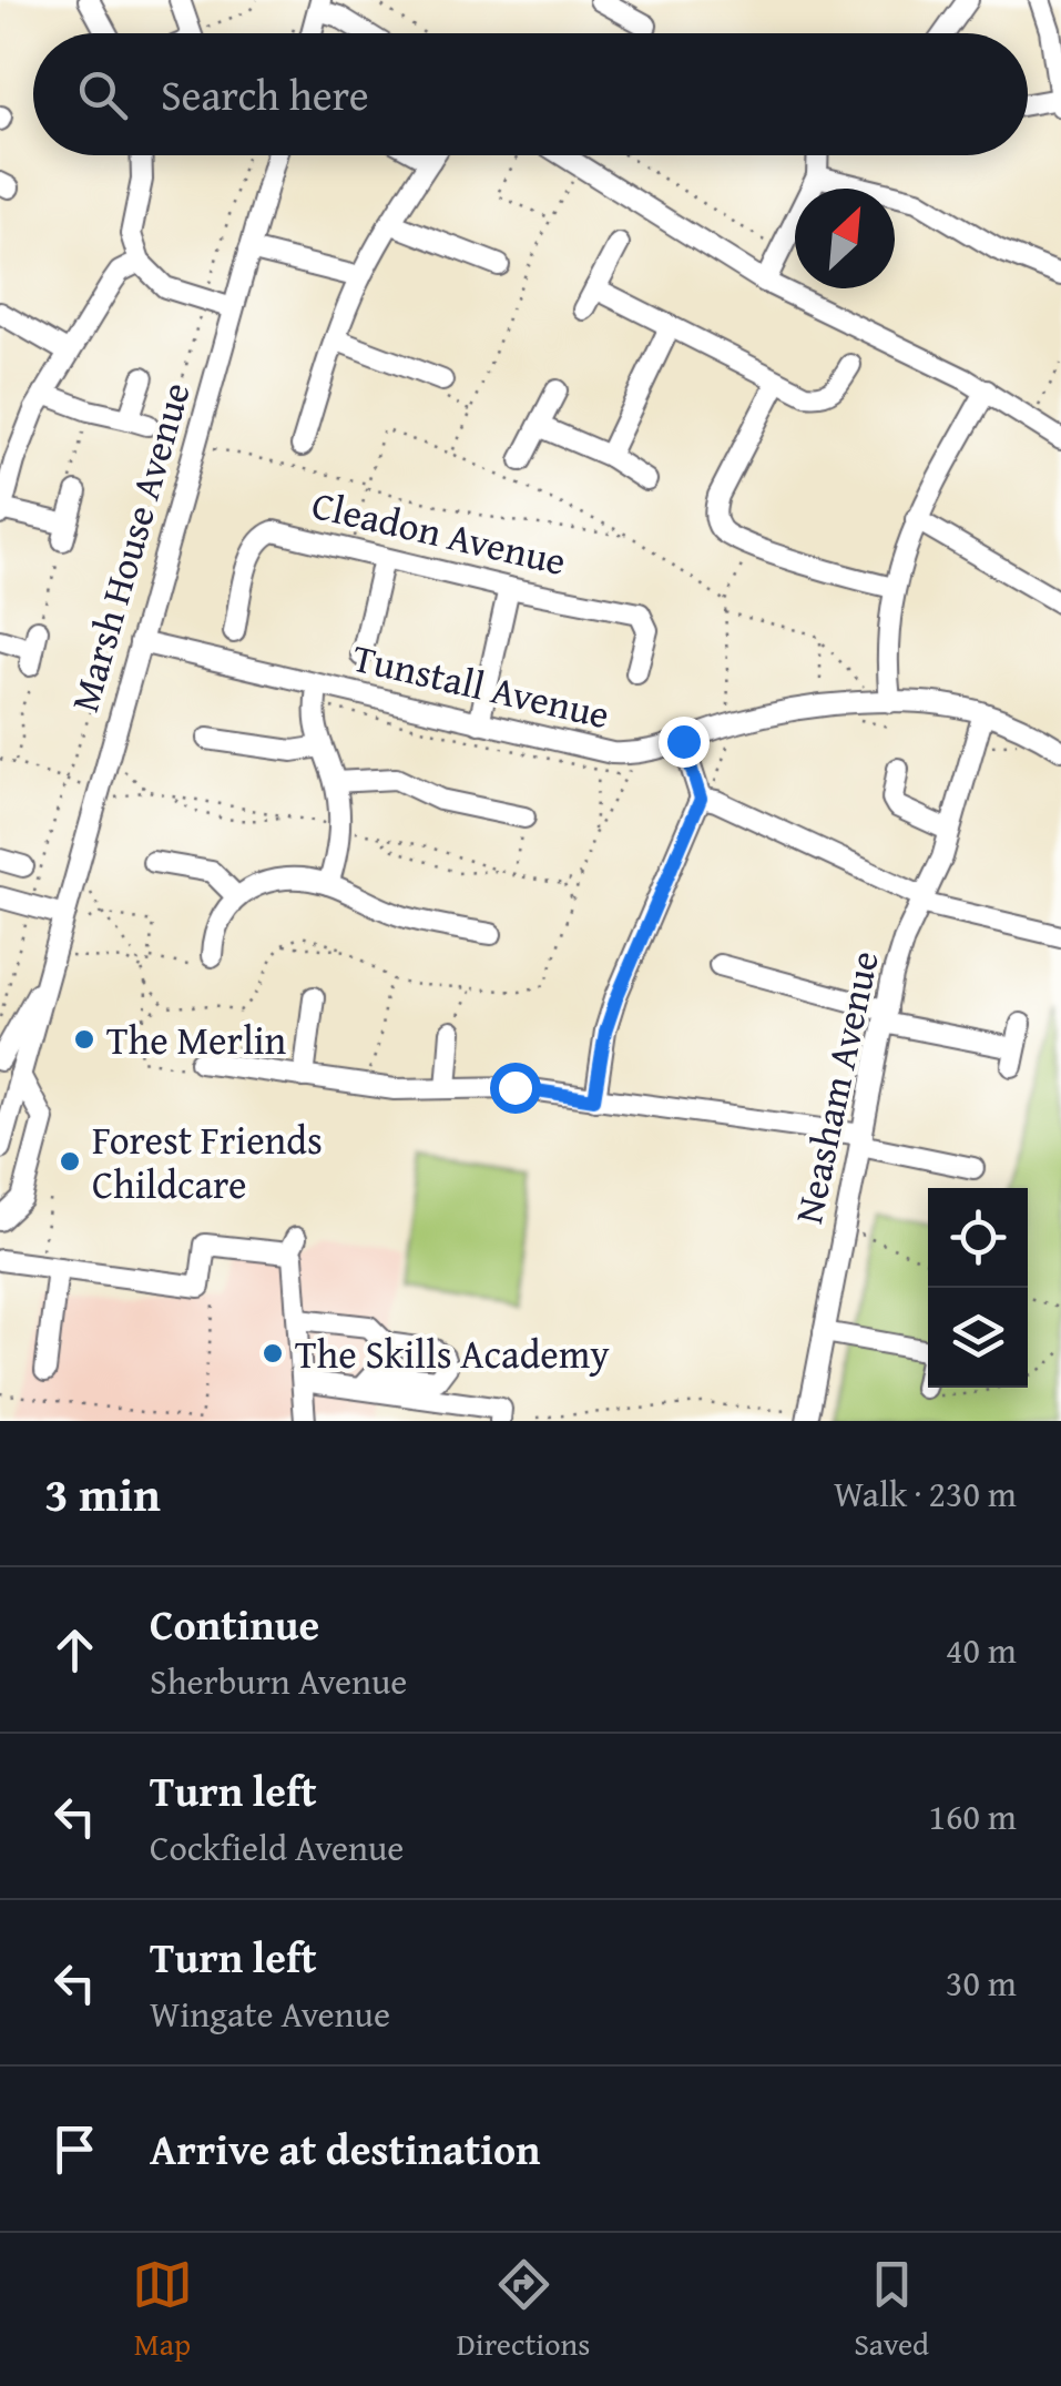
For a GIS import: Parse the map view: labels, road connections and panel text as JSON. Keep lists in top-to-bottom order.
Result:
{
  "streets": {
    "street": [
      "Cleadon Avenue",
      "Marsh House Avenue",
      "Tunstall Avenue",
      "Neasham Avenue"
    ]
  },
  "crossings": [
    ["Marsh House Avenue", "Tunstall Avenue"],
    ["Tunstall Avenue", "Neasham Avenue"]
  ],
  "places": ["The Merlin", "Forest Friends Childcare", "The Skills Academy"],
  "north": "top right",
  "page": {
    "search": "Search here",
    "heading": ["3 min", "Walk · 230 m"],
    "list": [
      ["Continue", "Sherburn Avenue", "40 m"],
      ["Turn left", "Cockfield Avenue", "160 m"],
      ["Turn left", "Wingate Avenue", "30 m"],
      "Arrive at destination"
    ],
    "nav": ["Map", "Directions", "Saved"]
  }
}
